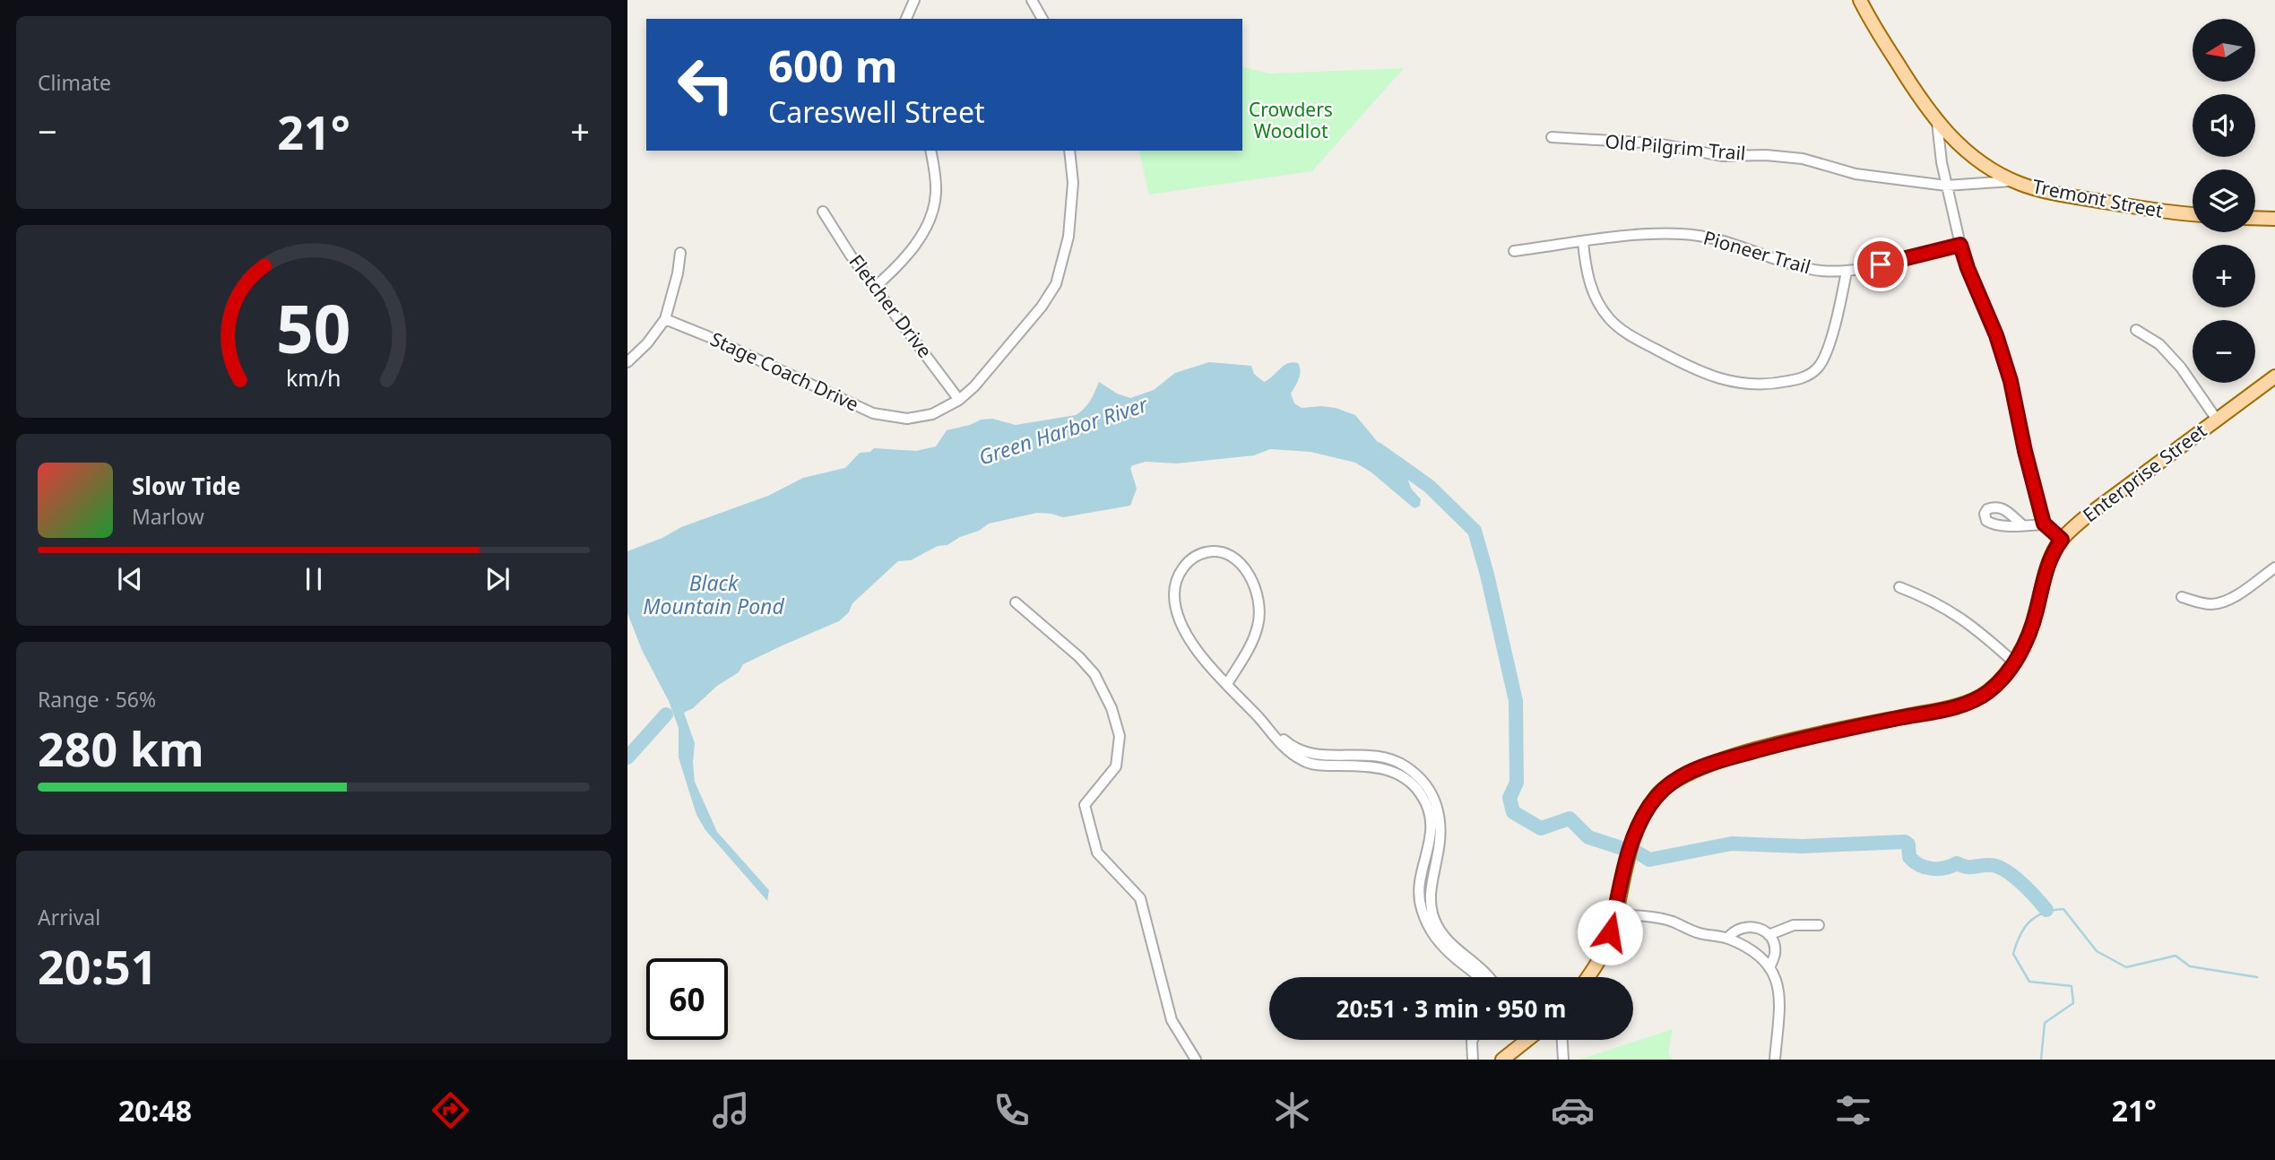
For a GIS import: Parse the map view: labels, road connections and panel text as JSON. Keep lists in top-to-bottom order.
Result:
{
  "streets": {
    "main road": ["Tremont Street", "Enterprise Street"],
    "street": [
      "Old Pilgrim Trail",
      "Pioneer Trail",
      "Fletcher Drive",
      "Stage Coach Drive"
    ]
  },
  "crossings": [
    ["Old Pilgrim Trail", "Tremont Street"],
    ["Fletcher Drive", "Stage Coach Drive"]
  ],
  "water": ["Green Harbor River", "Black Mountain Pond"],
  "parks": ["Crowders Woodlot"],
  "north": "left",
  "page": {
    "tile": [
      "Climate",
      ["Range · 56%", "280 km"],
      ["Arrival", "20:51"]
    ],
    "map_buttons": ["+", "−"],
    "turn": ["600 m", "Careswell Street"],
    "heat": ["−", "21°", "+"],
    "song": ["Slow Tide", "Marlow"],
    "limit": "60",
    "trip": "20:51 · 3 min · 950 m",
    "tabs": ["20:48", "21°"],
    "gauge": ["50", "km/h"]
  }
}
